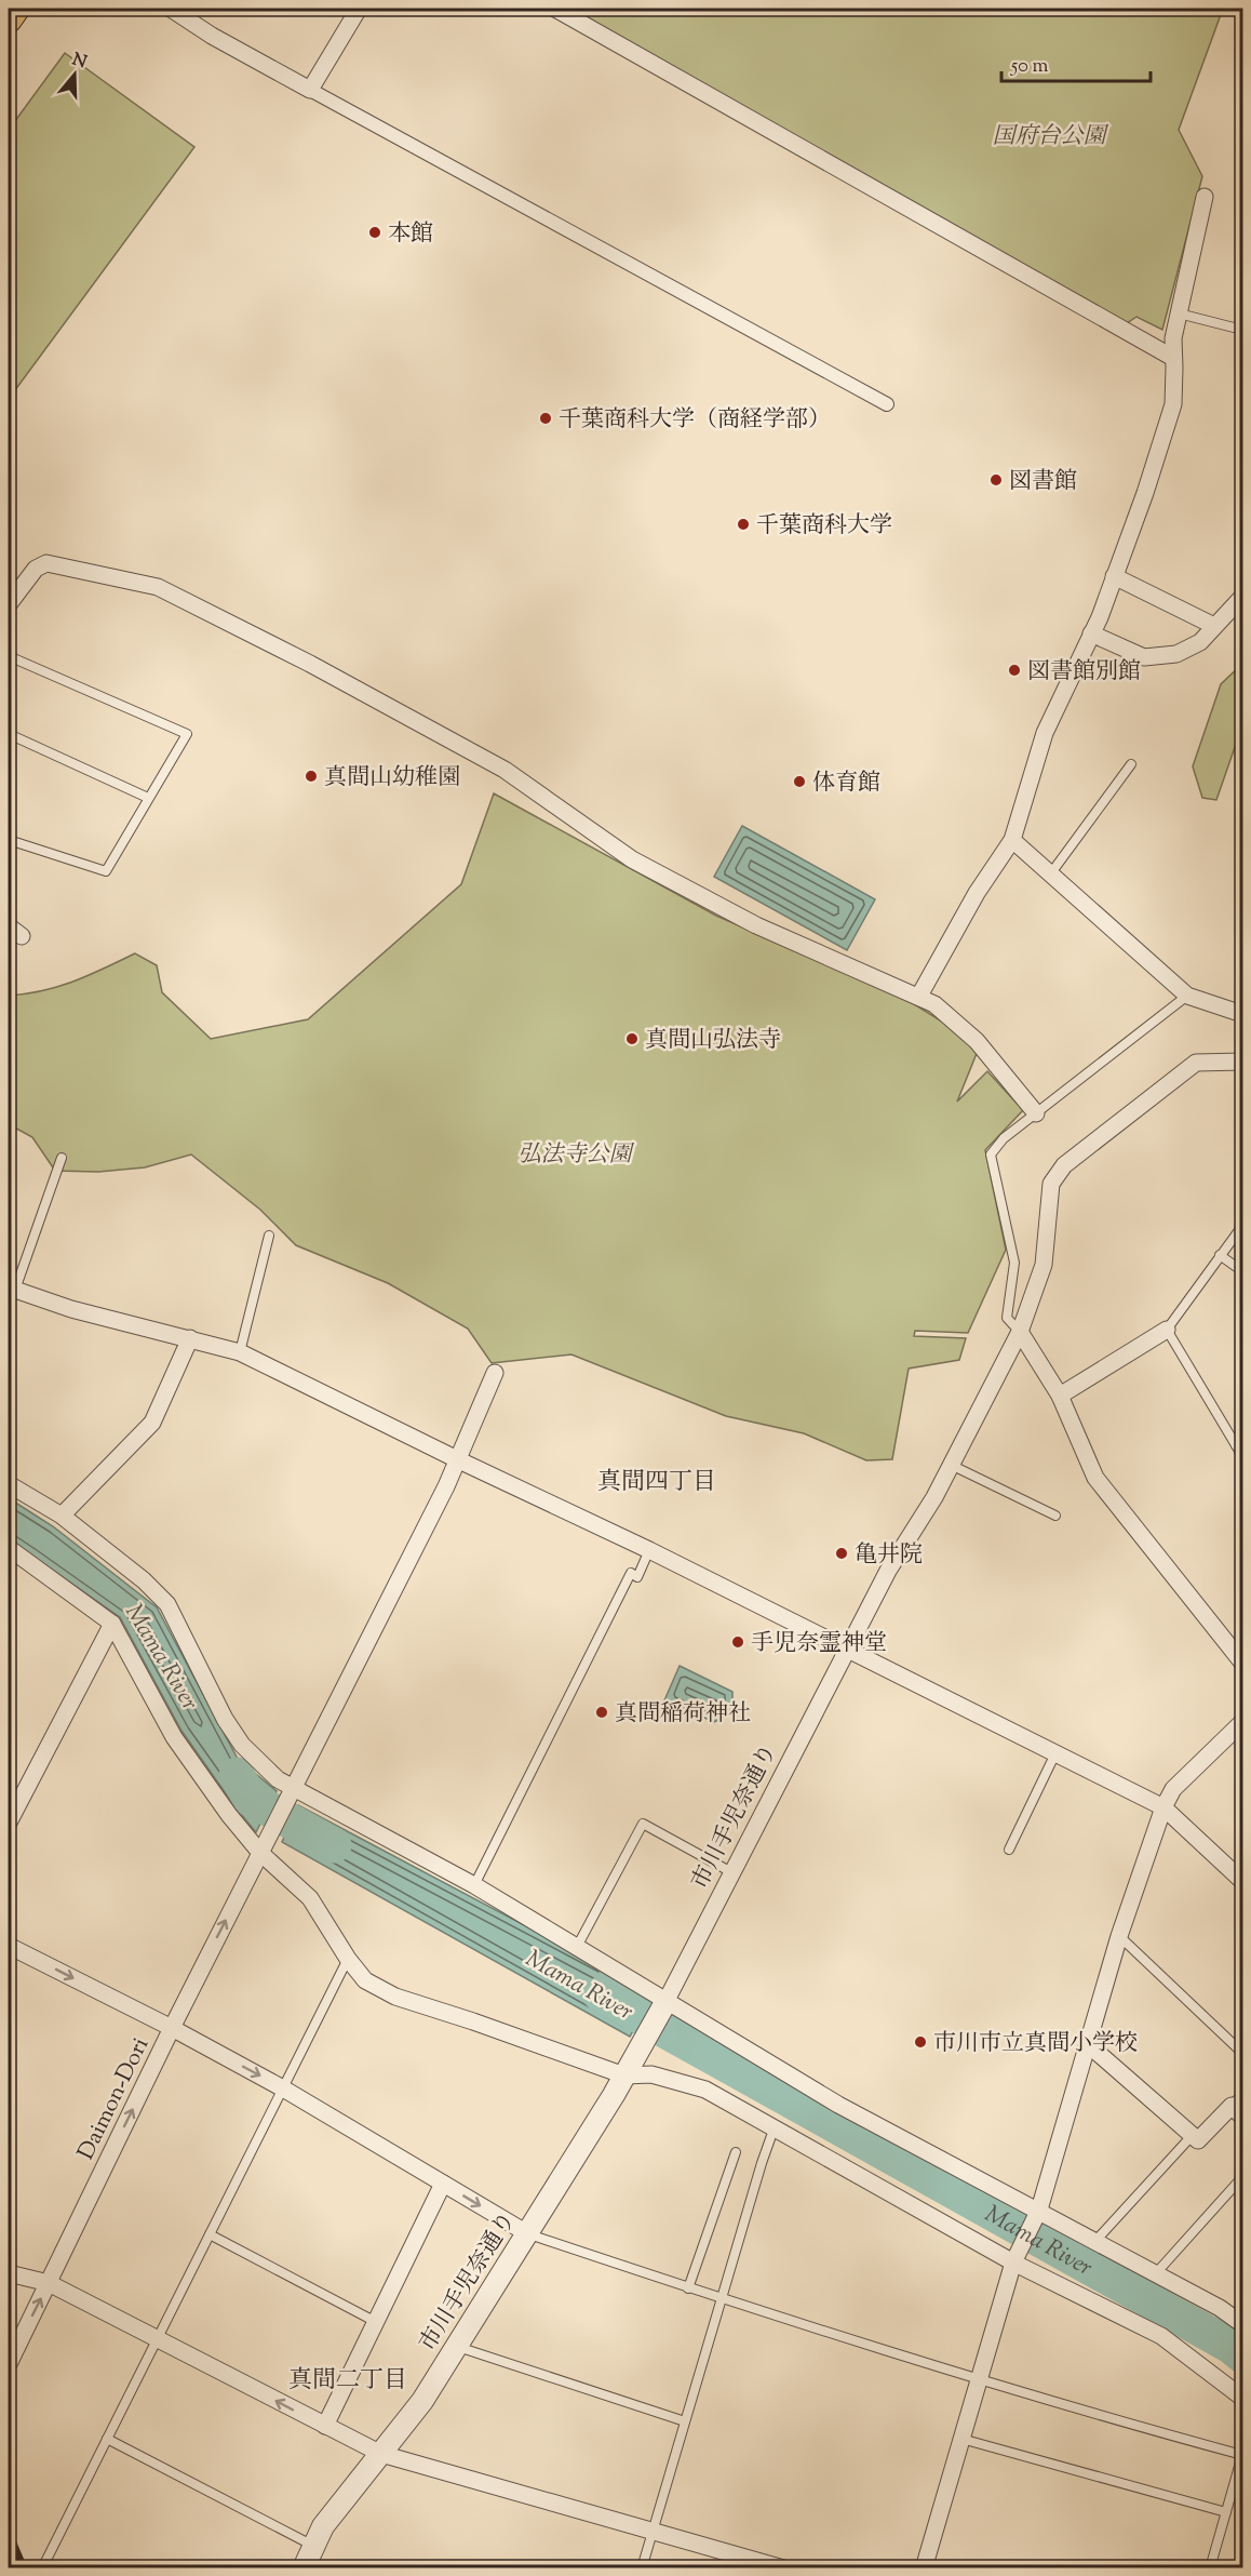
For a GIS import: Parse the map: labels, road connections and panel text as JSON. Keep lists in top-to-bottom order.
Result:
{
  "streets": {
    "street": ["市川手児奈通り", "Daimon-Dori"]
  },
  "one_way": ["Daimon-Dori"],
  "districts": ["真間四丁目", "真間二丁目"],
  "water": ["Mama River"],
  "parks": ["国府台公園", "弘法寺公園"],
  "places": [
    "本館",
    "千葉商科大学（商経学部）",
    "図書館",
    "千葉商科大学",
    "図書館別館",
    "真間山幼稚園",
    "体育館",
    "真間山弘法寺",
    "亀井院",
    "手児奈霊神堂",
    "真間稲荷神社",
    "市川市立真間小学校"
  ],
  "scale_bar": "50 m",
  "north": "top"
}
